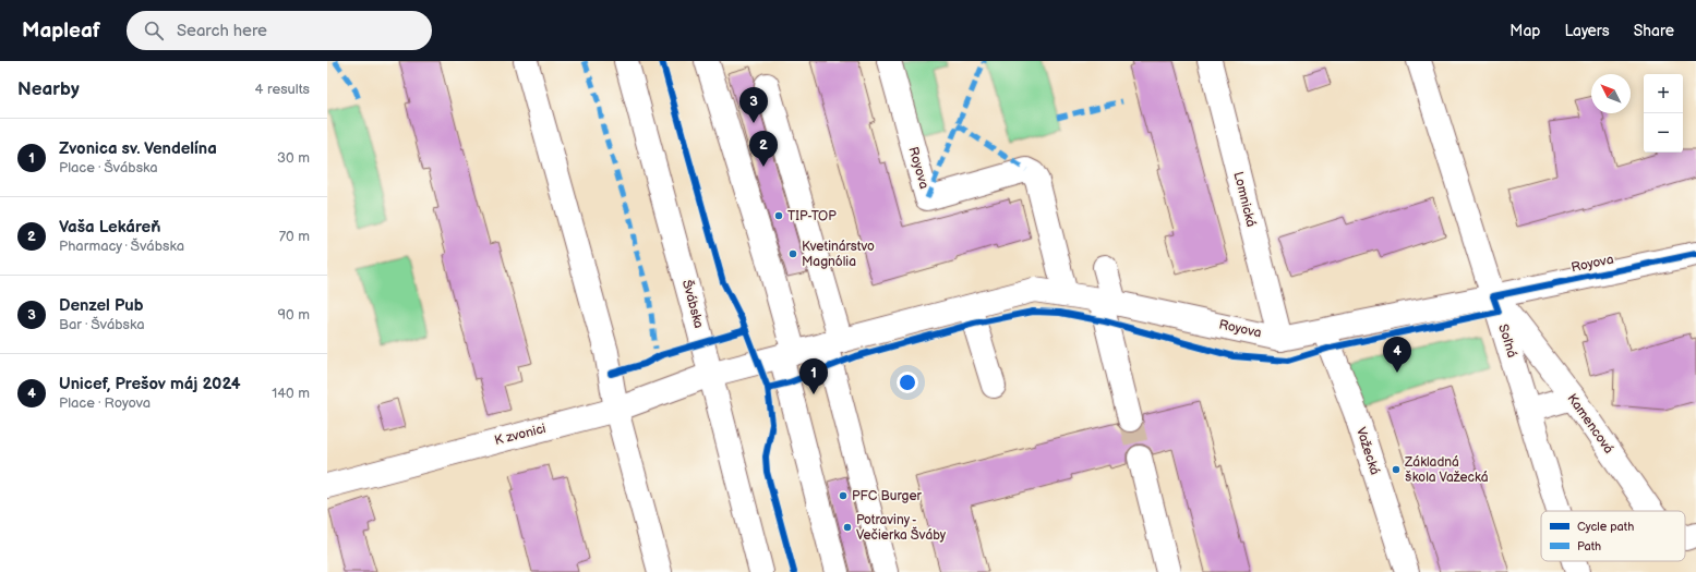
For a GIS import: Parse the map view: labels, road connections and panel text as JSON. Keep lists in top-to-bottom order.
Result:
{
  "streets": {
    "street": [
      "Royova",
      "Lomnická",
      "Švábska",
      "Soľná",
      "Kamencová",
      "K zvonici",
      "Važecká"
    ]
  },
  "crossings": [
    ["Royova", "Lomnická"],
    ["Royova", "Švábska"],
    ["Royova", "Soľná"],
    ["Royova", "Kamencová"],
    ["Royova", "K zvonici"],
    ["Royova", "Važecká"],
    ["Švábska", "K zvonici"],
    ["Soľná", "Kamencová"]
  ],
  "places": [
    "TIP-TOP",
    "Kvetinárstvo Magnólia",
    "Základná škola Važecká",
    "PFC Burger",
    "Potraviny - Večierka Šváby"
  ],
  "legend": ["Cycle path", "Path"],
  "north": "top left",
  "page": {
    "header": "Mapleaf",
    "search": "Search here",
    "nav": ["Map", "Layers", "Share"],
    "heading": ["Nearby", "4 results"],
    "map_buttons": ["+", "−"],
    "pins": [
      "3",
      "2",
      "4",
      "1"
    ],
    "list": [
      {
        "mark": "1",
        "name": "Zvonica sv. Vendelína",
        "note": "Place · Švábska",
        "value": "30 m"
      },
      {
        "mark": "2",
        "name": "Vaša Lekáreň",
        "note": "Pharmacy · Švábska",
        "value": "70 m"
      },
      {
        "mark": "3",
        "name": "Denzel Pub",
        "note": "Bar · Švábska",
        "value": "90 m"
      },
      {
        "mark": "4",
        "name": "Unicef, Prešov máj 2024",
        "note": "Place · Royova",
        "value": "140 m"
      }
    ]
  }
}
